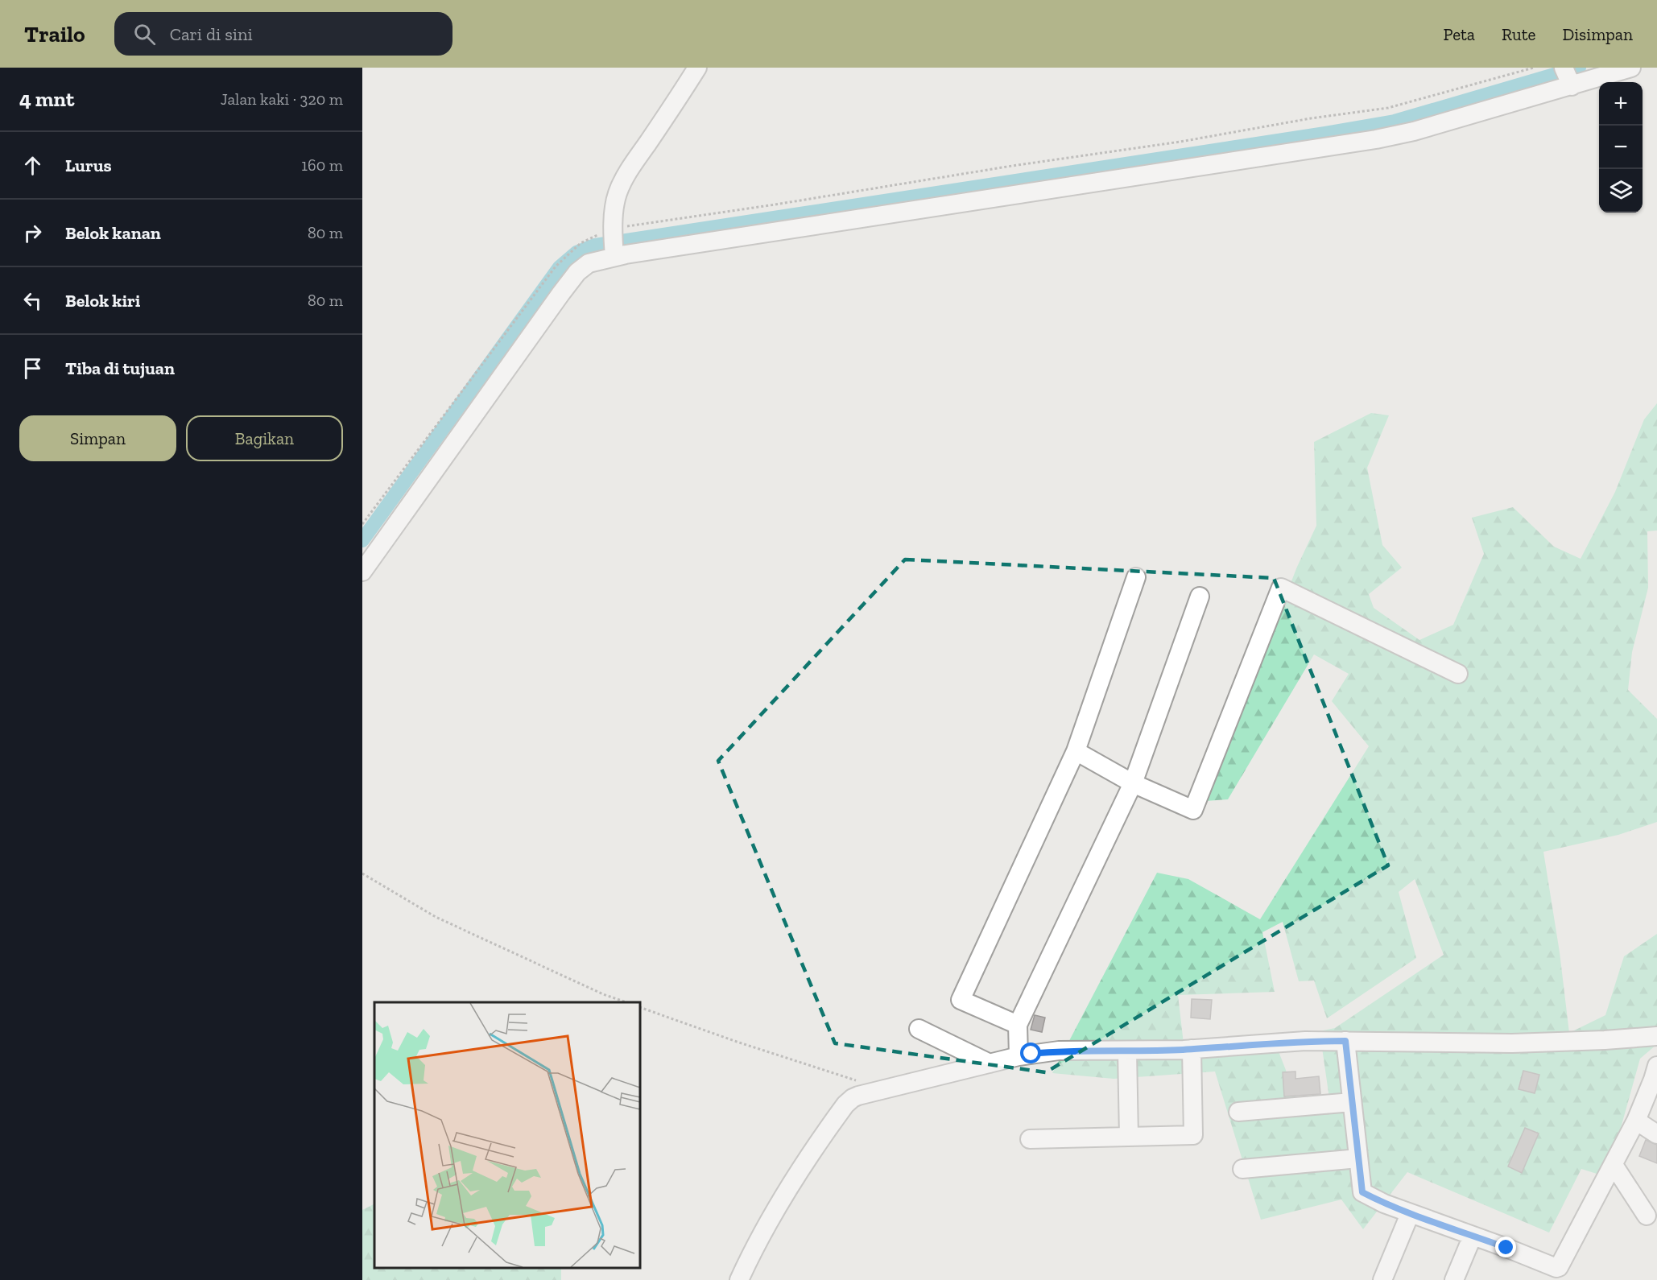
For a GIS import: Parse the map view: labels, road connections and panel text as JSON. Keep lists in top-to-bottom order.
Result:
{
  "page": {
    "header": "Trailo",
    "search": "Cari di sini",
    "nav": ["Peta", "Rute", "Disimpan"],
    "heading": ["4 mnt", "Jalan kaki · 320 m"],
    "map_buttons": ["+", "−"],
    "list": [
      ["Lurus", "160 m"],
      ["Belok kanan", "80 m"],
      ["Belok kiri", "80 m"],
      "Tiba di tujuan"
    ],
    "buttons": ["Simpan", "Bagikan"]
  }
}
